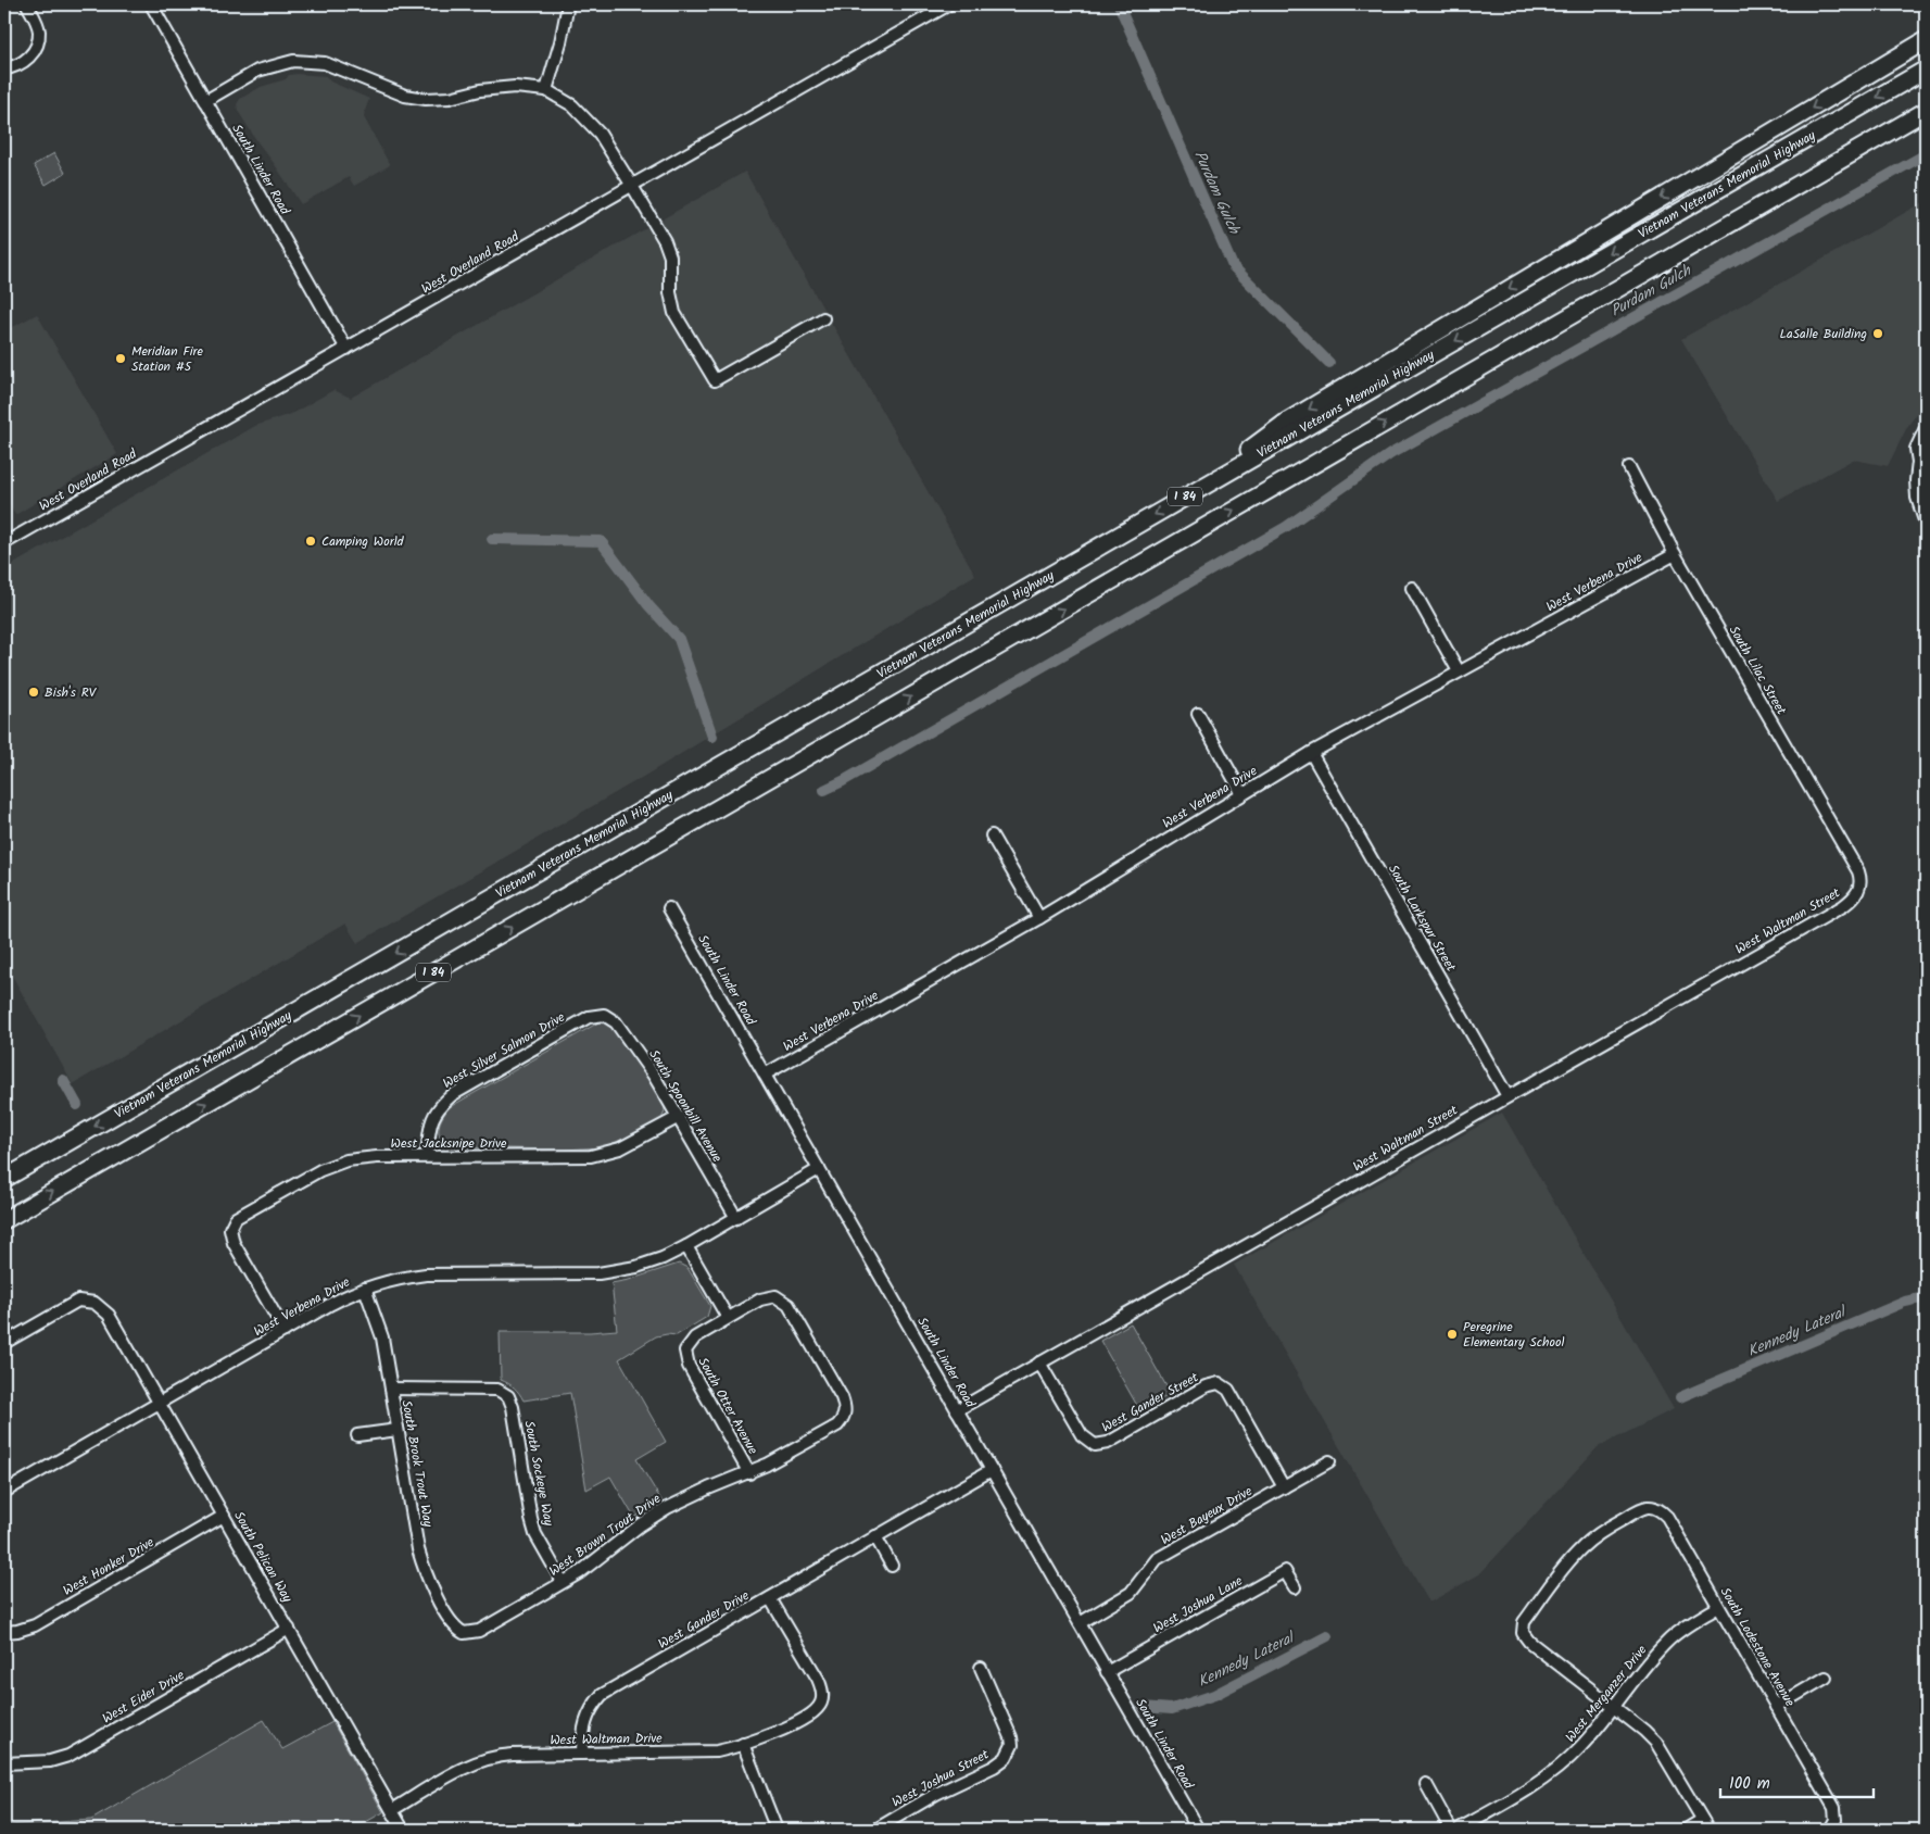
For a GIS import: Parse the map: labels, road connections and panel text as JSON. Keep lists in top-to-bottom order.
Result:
{
  "streets": {
    "highway": ["Vietnam Veterans Memorial Highway", "I 84"],
    "street": [
      "South Linder Road",
      "West Overland Road",
      "West Verbena Drive",
      "South Lilac Street",
      "South Larkspur Street",
      "West Waltman Street",
      "West Silver Salmon Drive",
      "South Spoonbill Avenue",
      "West Jacksnipe Drive",
      "West Gander Street",
      "South Otter Avenue",
      "South Brook Trout Way",
      "South Sockeye Way",
      "West Bayeux Drive",
      "West Brown Trout Drive",
      "South Pelican Way",
      "West Honker Drive",
      "West Joshua Lane",
      "West Gander Drive",
      "South Lodestone Avenue",
      "West Merganzer Drive",
      "West Eider Drive",
      "West Waltman Drive",
      "West Joshua Street"
    ]
  },
  "crossings": [
    ["South Linder Road", "West Overland Road"],
    ["South Linder Road", "West Verbena Drive"],
    ["South Linder Road", "West Waltman Street"],
    ["South Linder Road", "West Bayeux Drive"],
    ["South Linder Road", "West Joshua Lane"],
    ["South Linder Road", "West Gander Drive"],
    ["West Verbena Drive", "South Lilac Street"],
    ["West Verbena Drive", "South Larkspur Street"],
    ["West Verbena Drive", "South Spoonbill Avenue"],
    ["West Verbena Drive", "West Jacksnipe Drive"],
    ["West Verbena Drive", "South Brook Trout Way"],
    ["West Verbena Drive", "South Pelican Way"],
    ["South Lilac Street", "West Waltman Street"],
    ["South Larkspur Street", "West Waltman Street"],
    ["West Waltman Street", "West Gander Street"],
    ["West Silver Salmon Drive", "South Spoonbill Avenue"],
    ["West Silver Salmon Drive", "West Jacksnipe Drive"],
    ["South Spoonbill Avenue", "West Jacksnipe Drive"],
    ["West Gander Street", "West Bayeux Drive"],
    ["South Otter Avenue", "West Brown Trout Drive"],
    ["South Brook Trout Way", "South Sockeye Way"],
    ["South Brook Trout Way", "West Brown Trout Drive"],
    ["South Sockeye Way", "West Brown Trout Drive"],
    ["South Pelican Way", "West Honker Drive"],
    ["South Pelican Way", "West Eider Drive"],
    ["South Pelican Way", "West Waltman Drive"],
    ["West Gander Drive", "West Waltman Drive"],
    ["South Lodestone Avenue", "West Merganzer Drive"]
  ],
  "water": ["Purdam Gulch", "Kennedy Lateral"],
  "places": [
    "LaSalle Building",
    "Meridian Fire Station #5",
    "Camping World",
    "Bish's RV",
    "Peregrine Elementary School"
  ],
  "scale_bar": "100 m"
}
